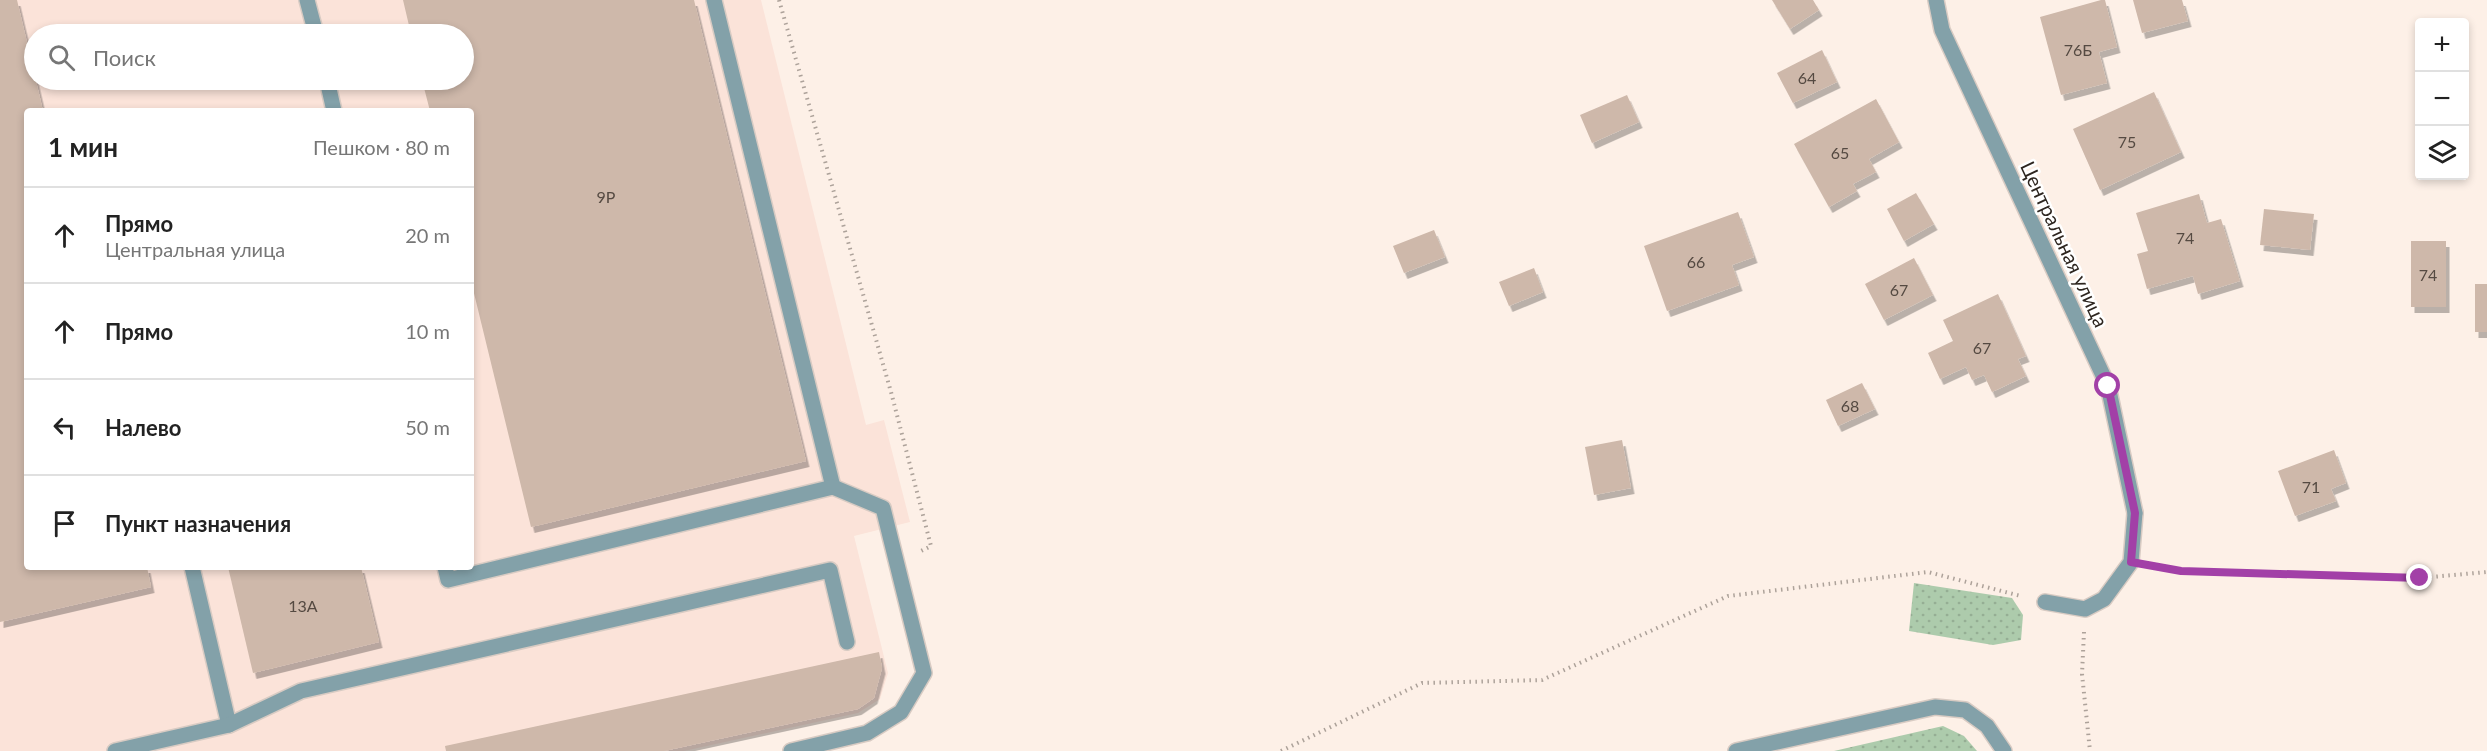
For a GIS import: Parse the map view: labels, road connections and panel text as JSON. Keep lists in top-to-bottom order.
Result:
{
  "streets": {
    "street": ["Центральная улица"]
  },
  "house_numbers": [
    "76Б",
    "64",
    "75",
    "65",
    "9Р",
    "74",
    "66",
    "74",
    "67",
    "67",
    "68",
    "71",
    "13А"
  ],
  "page": {
    "map_buttons": ["+", "−"],
    "search": "Поиск",
    "heading": ["1 мин", "Пешком · 80 m"],
    "list": [
      ["Прямо", "Центральная улица", "20 m"],
      ["Прямо", "10 m"],
      ["Налево", "50 m"],
      "Пункт назначения"
    ]
  }
}
